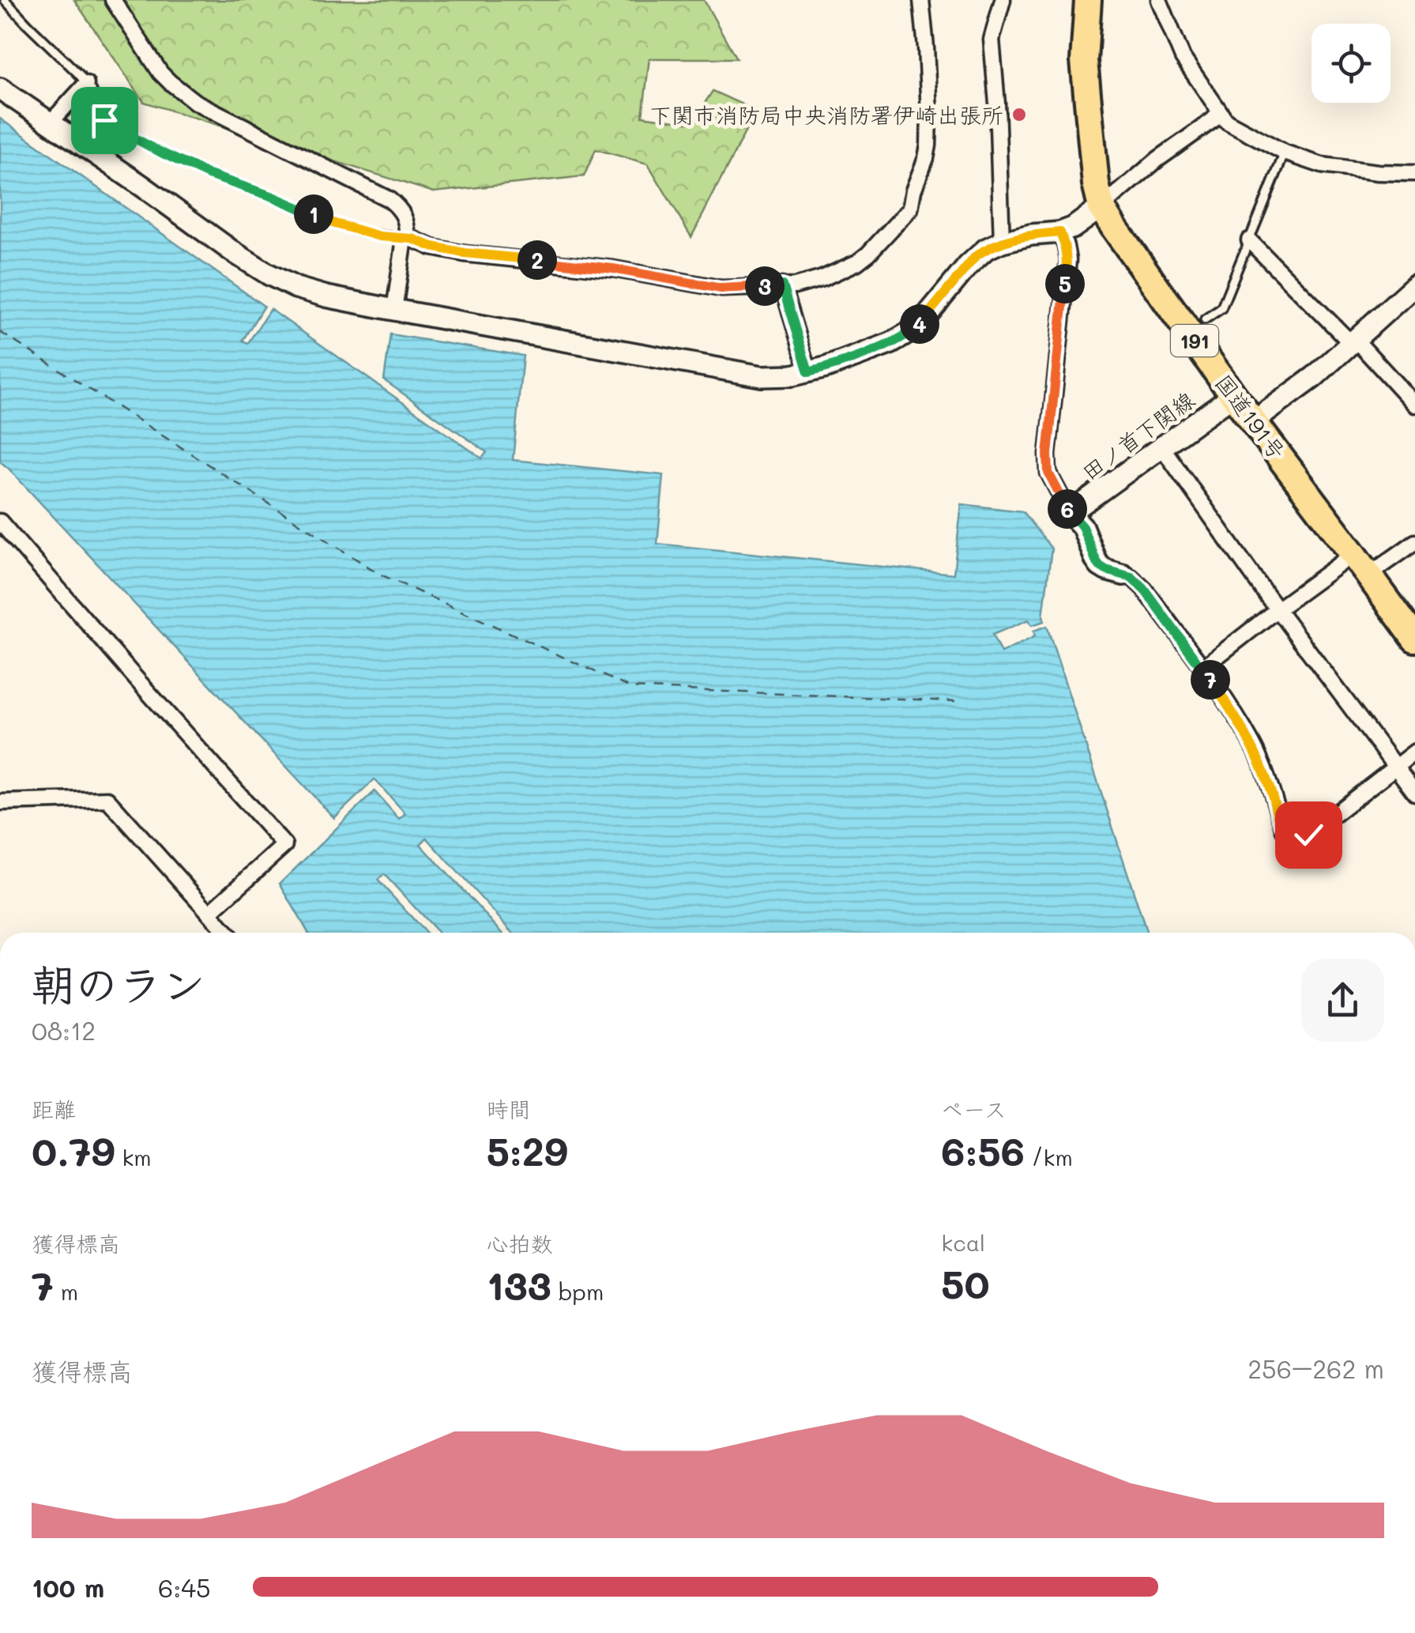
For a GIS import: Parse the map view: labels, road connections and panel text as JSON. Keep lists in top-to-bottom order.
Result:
{
  "streets": {
    "highway": ["191", "国道191号"],
    "street": ["田ノ首下関線"]
  },
  "crossings": [
    ["国道191号", "田ノ首下関線"]
  ],
  "places": ["下関市消防局中央消防署伊崎出張所"],
  "page": {
    "pins": [
      "1",
      "2",
      "5",
      "3",
      "4",
      "6",
      "7"
    ],
    "heading": ["朝のラン", "08:12"],
    "stats": [
      ["距離", "0.79 km"],
      ["時間", "5:29"],
      ["ペース", "6:56 /km"],
      ["獲得標高", "7 m"],
      ["心拍数", "133 bpm"],
      ["kcal", "50"]
    ],
    "chart": ["獲得標高", "256–262 m"],
    "list": [
      {
        "name": "100 m",
        "note": "6:45"
      }
    ]
  }
}
